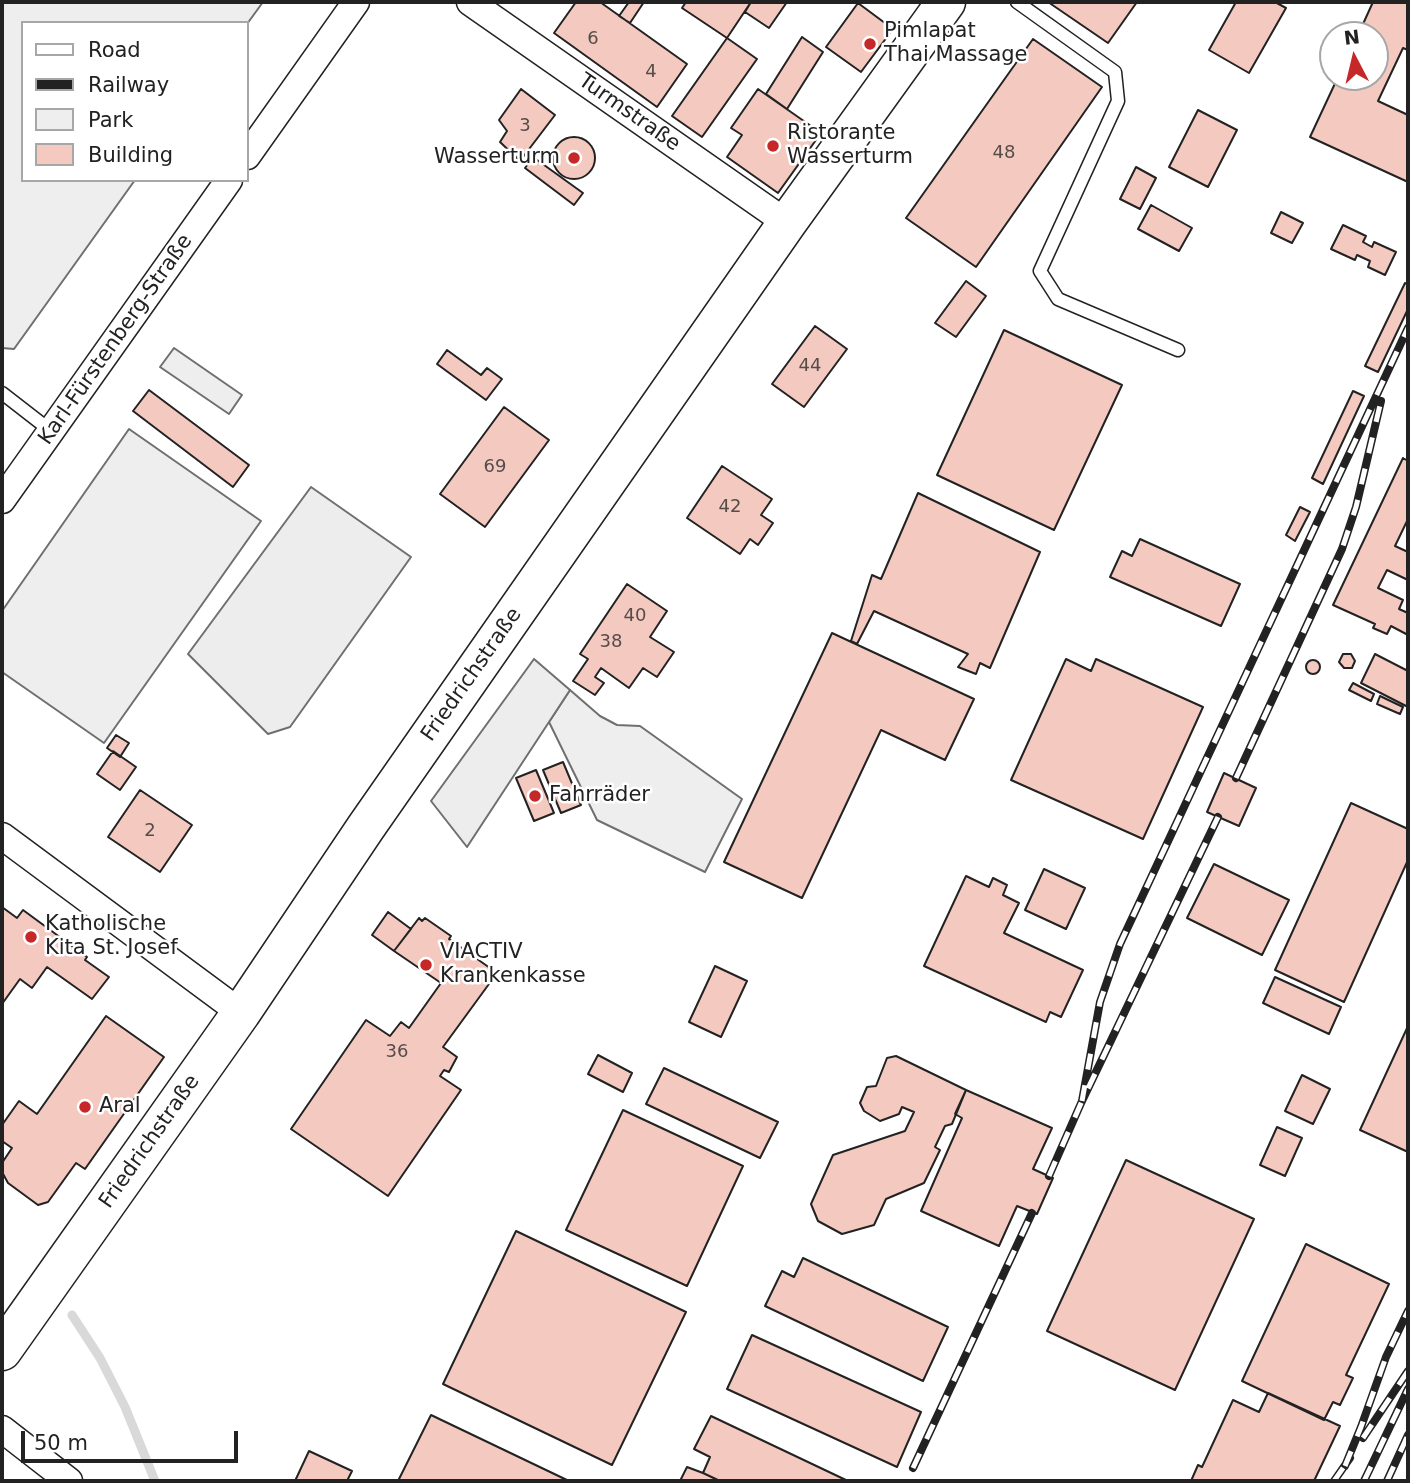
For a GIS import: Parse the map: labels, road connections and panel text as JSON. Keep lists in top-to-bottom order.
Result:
{
  "streets": {
    "main road": ["Friedrichstraße"],
    "street": ["Turmstraße", "Karl-Fürstenberg-Straße"]
  },
  "crossings": [
    ["Turmstraße", "Friedrichstraße"]
  ],
  "places": [
    "Pimlapat Thai Massage",
    "Ristorante Wasserturm",
    "Wasserturm",
    "Fahrräder",
    "Katholische Kita St. Josef",
    "VIACTIV Krankenkasse",
    "Aral"
  ],
  "house_numbers": [
    "6",
    "4",
    "3",
    "48",
    "44",
    "69",
    "42",
    "40",
    "38",
    "2",
    "36"
  ],
  "legend": [
    "Road",
    "Railway",
    "Park",
    "Building"
  ],
  "scale_bar": "50 m",
  "north": "top"
}
